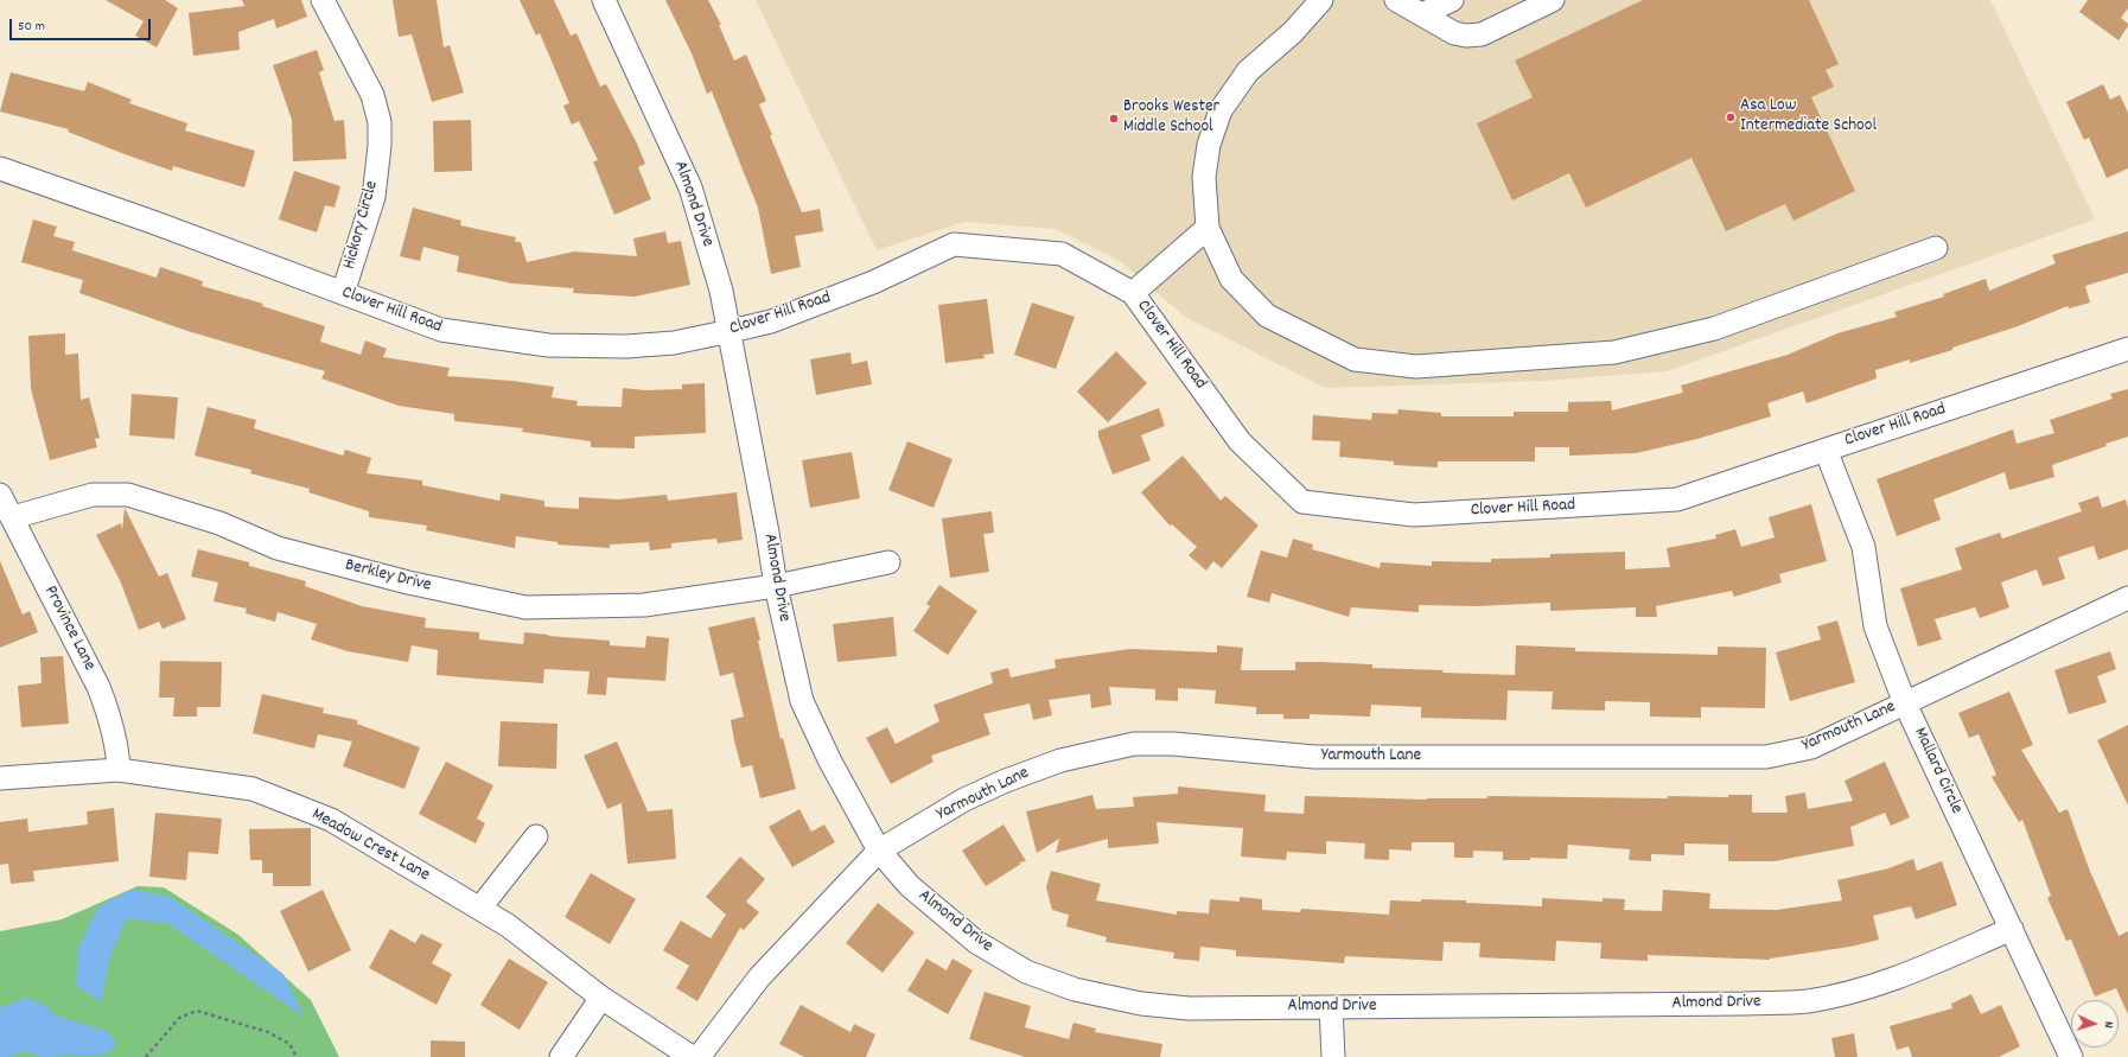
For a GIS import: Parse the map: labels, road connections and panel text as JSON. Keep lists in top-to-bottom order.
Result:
{
  "streets": {
    "street": [
      "Almond Drive",
      "Hickory Circle",
      "Clover Hill Road",
      "Berkley Drive",
      "Province Lane",
      "Yarmouth Lane",
      "Mallard Circle",
      "Meadow Crest Lane"
    ]
  },
  "crossings": [
    ["Almond Drive", "Clover Hill Road"],
    ["Almond Drive", "Berkley Drive"],
    ["Almond Drive", "Yarmouth Lane"],
    ["Almond Drive", "Mallard Circle"],
    ["Hickory Circle", "Clover Hill Road"],
    ["Clover Hill Road", "Mallard Circle"],
    ["Berkley Drive", "Province Lane"],
    ["Province Lane", "Meadow Crest Lane"],
    ["Yarmouth Lane", "Mallard Circle"]
  ],
  "places": ["Asa Low Intermediate School", "Brooks Wester Middle School"],
  "scale_bar": "50 m",
  "north": "right"
}
